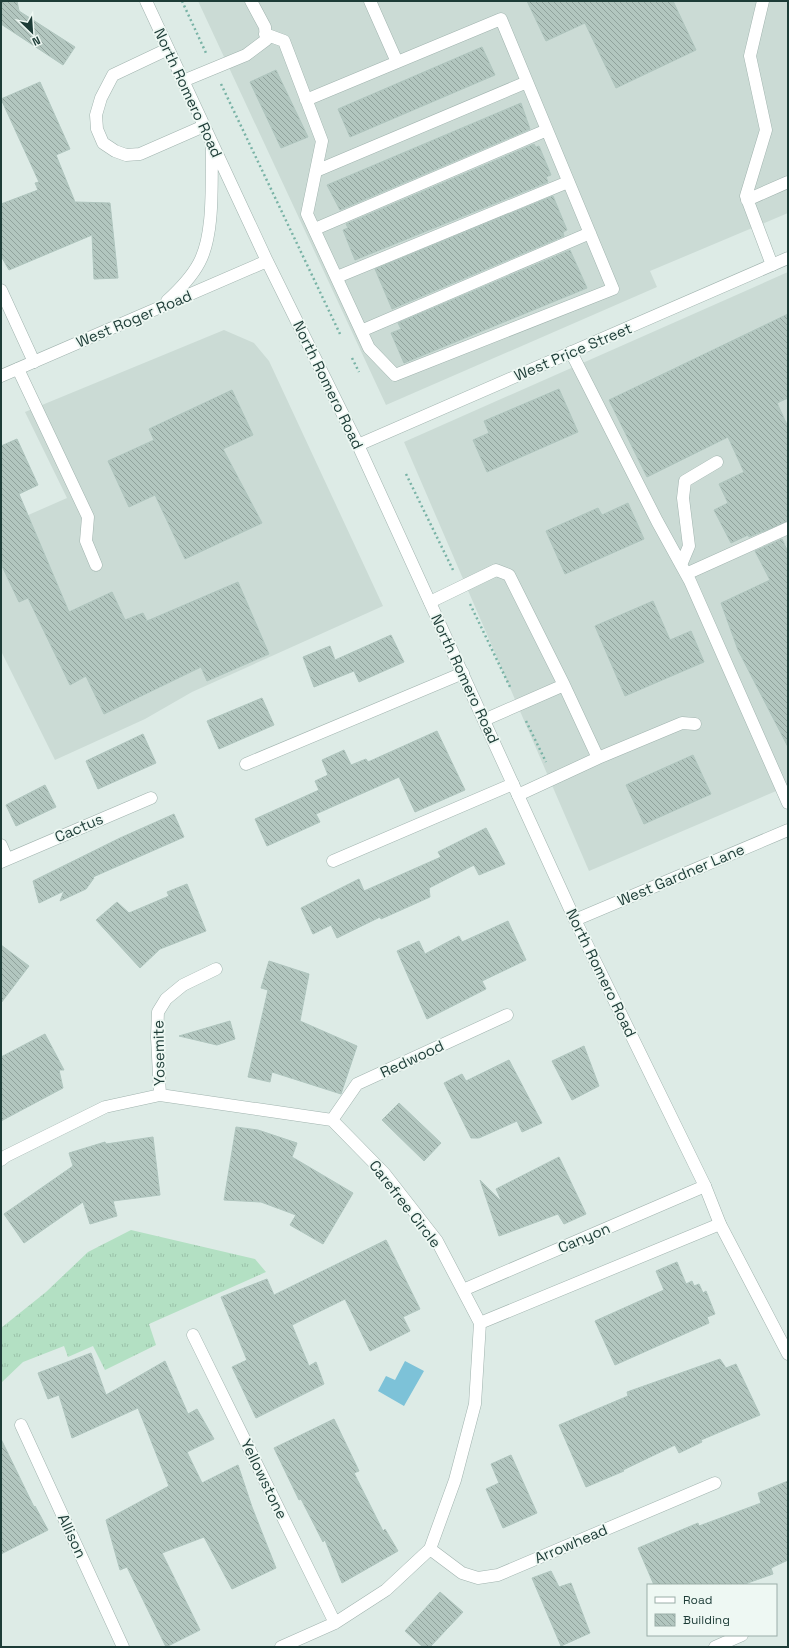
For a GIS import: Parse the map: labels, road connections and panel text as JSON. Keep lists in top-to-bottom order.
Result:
{
  "streets": {
    "street": [
      "North Romero Road",
      "West Roger Road",
      "West Price Street",
      "Cactus",
      "West Gardner Lane",
      "Yosemite",
      "Redwood",
      "Carefree Circle",
      "Canyon",
      "Yellowstone",
      "Allison",
      "Arrowhead"
    ]
  },
  "crossings": [
    ["North Romero Road", "West Roger Road"],
    ["North Romero Road", "West Price Street"],
    ["North Romero Road", "West Gardner Lane"],
    ["North Romero Road", "Canyon"],
    ["Redwood", "Carefree Circle"],
    ["Carefree Circle", "Canyon"]
  ],
  "legend": ["Road", "Building"],
  "north": "bottom right"
}
